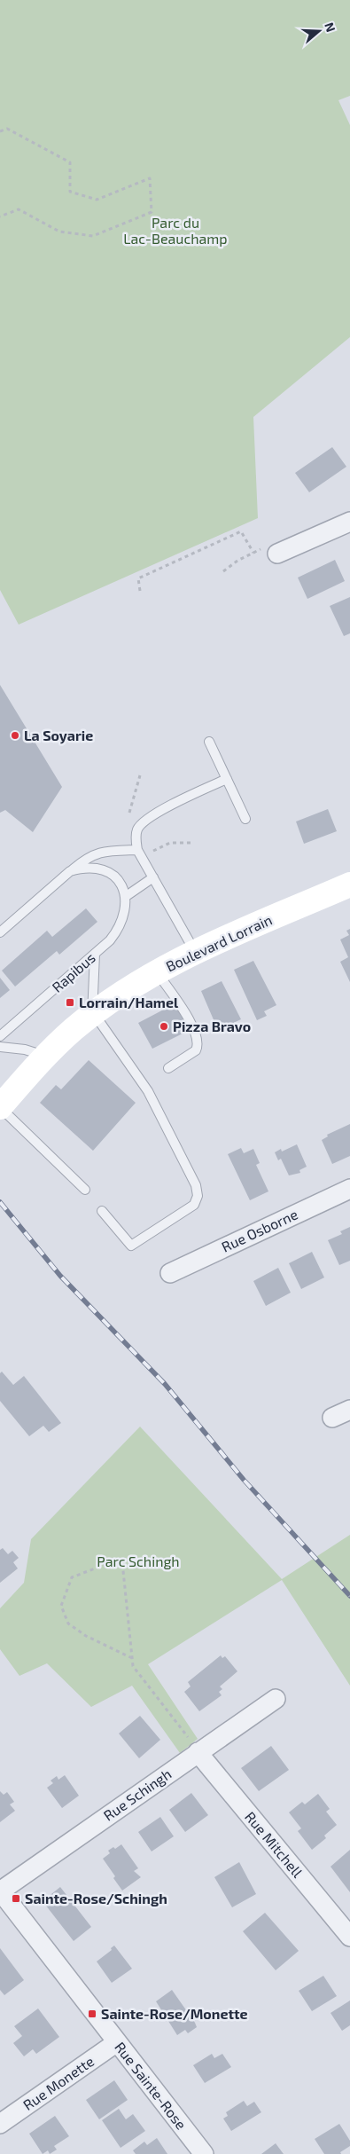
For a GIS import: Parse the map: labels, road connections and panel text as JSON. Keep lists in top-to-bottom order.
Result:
{
  "streets": {
    "main road": ["Boulevard Lorrain"],
    "street": [
      "Rue Osborne",
      "Rue Schingh",
      "Rue Mitchell",
      "Rue Monette",
      "Rue Sainte-Rose"
    ],
    "lane": ["Rapibus"]
  },
  "crossings": [
    ["Rue Schingh", "Rue Mitchell"],
    ["Rue Schingh", "Rue Sainte-Rose"],
    ["Rue Monette", "Rue Sainte-Rose"]
  ],
  "parks": ["Parc du Lac-Beauchamp", "Parc Schingh"],
  "places": {
    "other": ["La Soyarie", "Pizza Bravo"],
    "transit": ["Lorrain/Hamel", "Sainte-Rose/Schingh", "Sainte-Rose/Monette"]
  },
  "north": "right"
}
